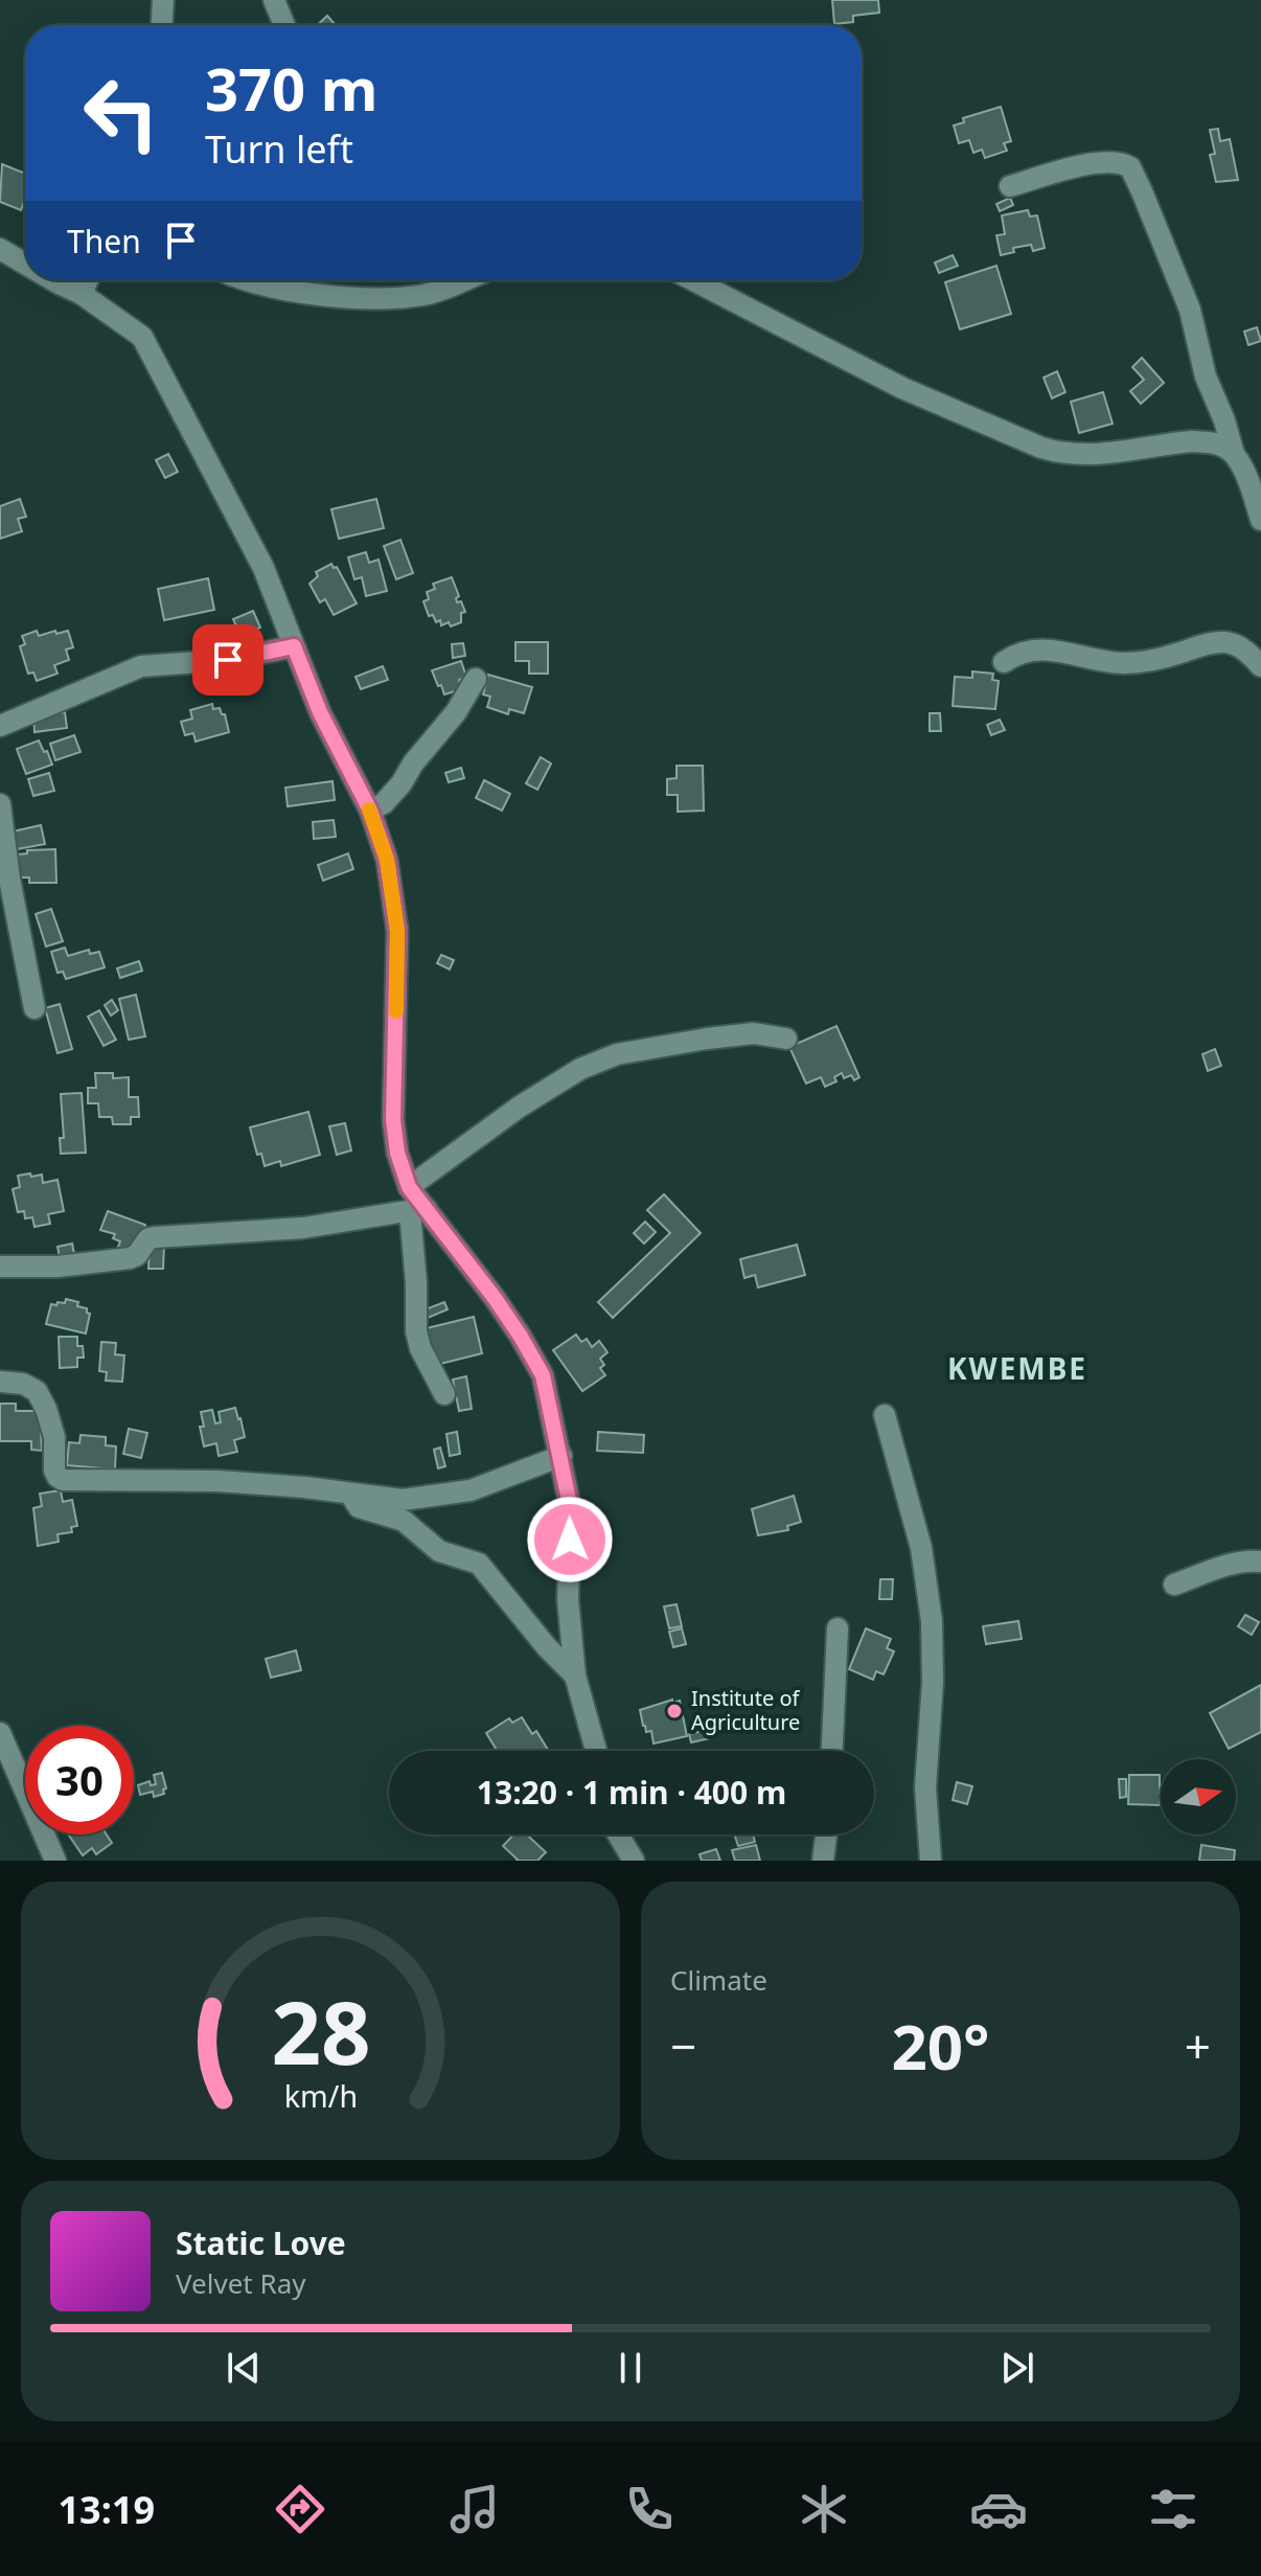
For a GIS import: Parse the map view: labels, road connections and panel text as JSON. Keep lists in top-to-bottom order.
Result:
{
  "districts": ["KWEMBE"],
  "places": ["Institute of Agriculture"],
  "north": "right",
  "page": {
    "turn": ["370 m", "Turn left"],
    "then": "Then",
    "limit": "30",
    "trip": "13:20 · 1 min · 400 m",
    "tile": "Climate",
    "heat": ["−", "20°", "+"],
    "song": ["Static Love", "Velvet Ray"],
    "tabs": "13:19",
    "gauge": ["28", "km/h"]
  }
}
